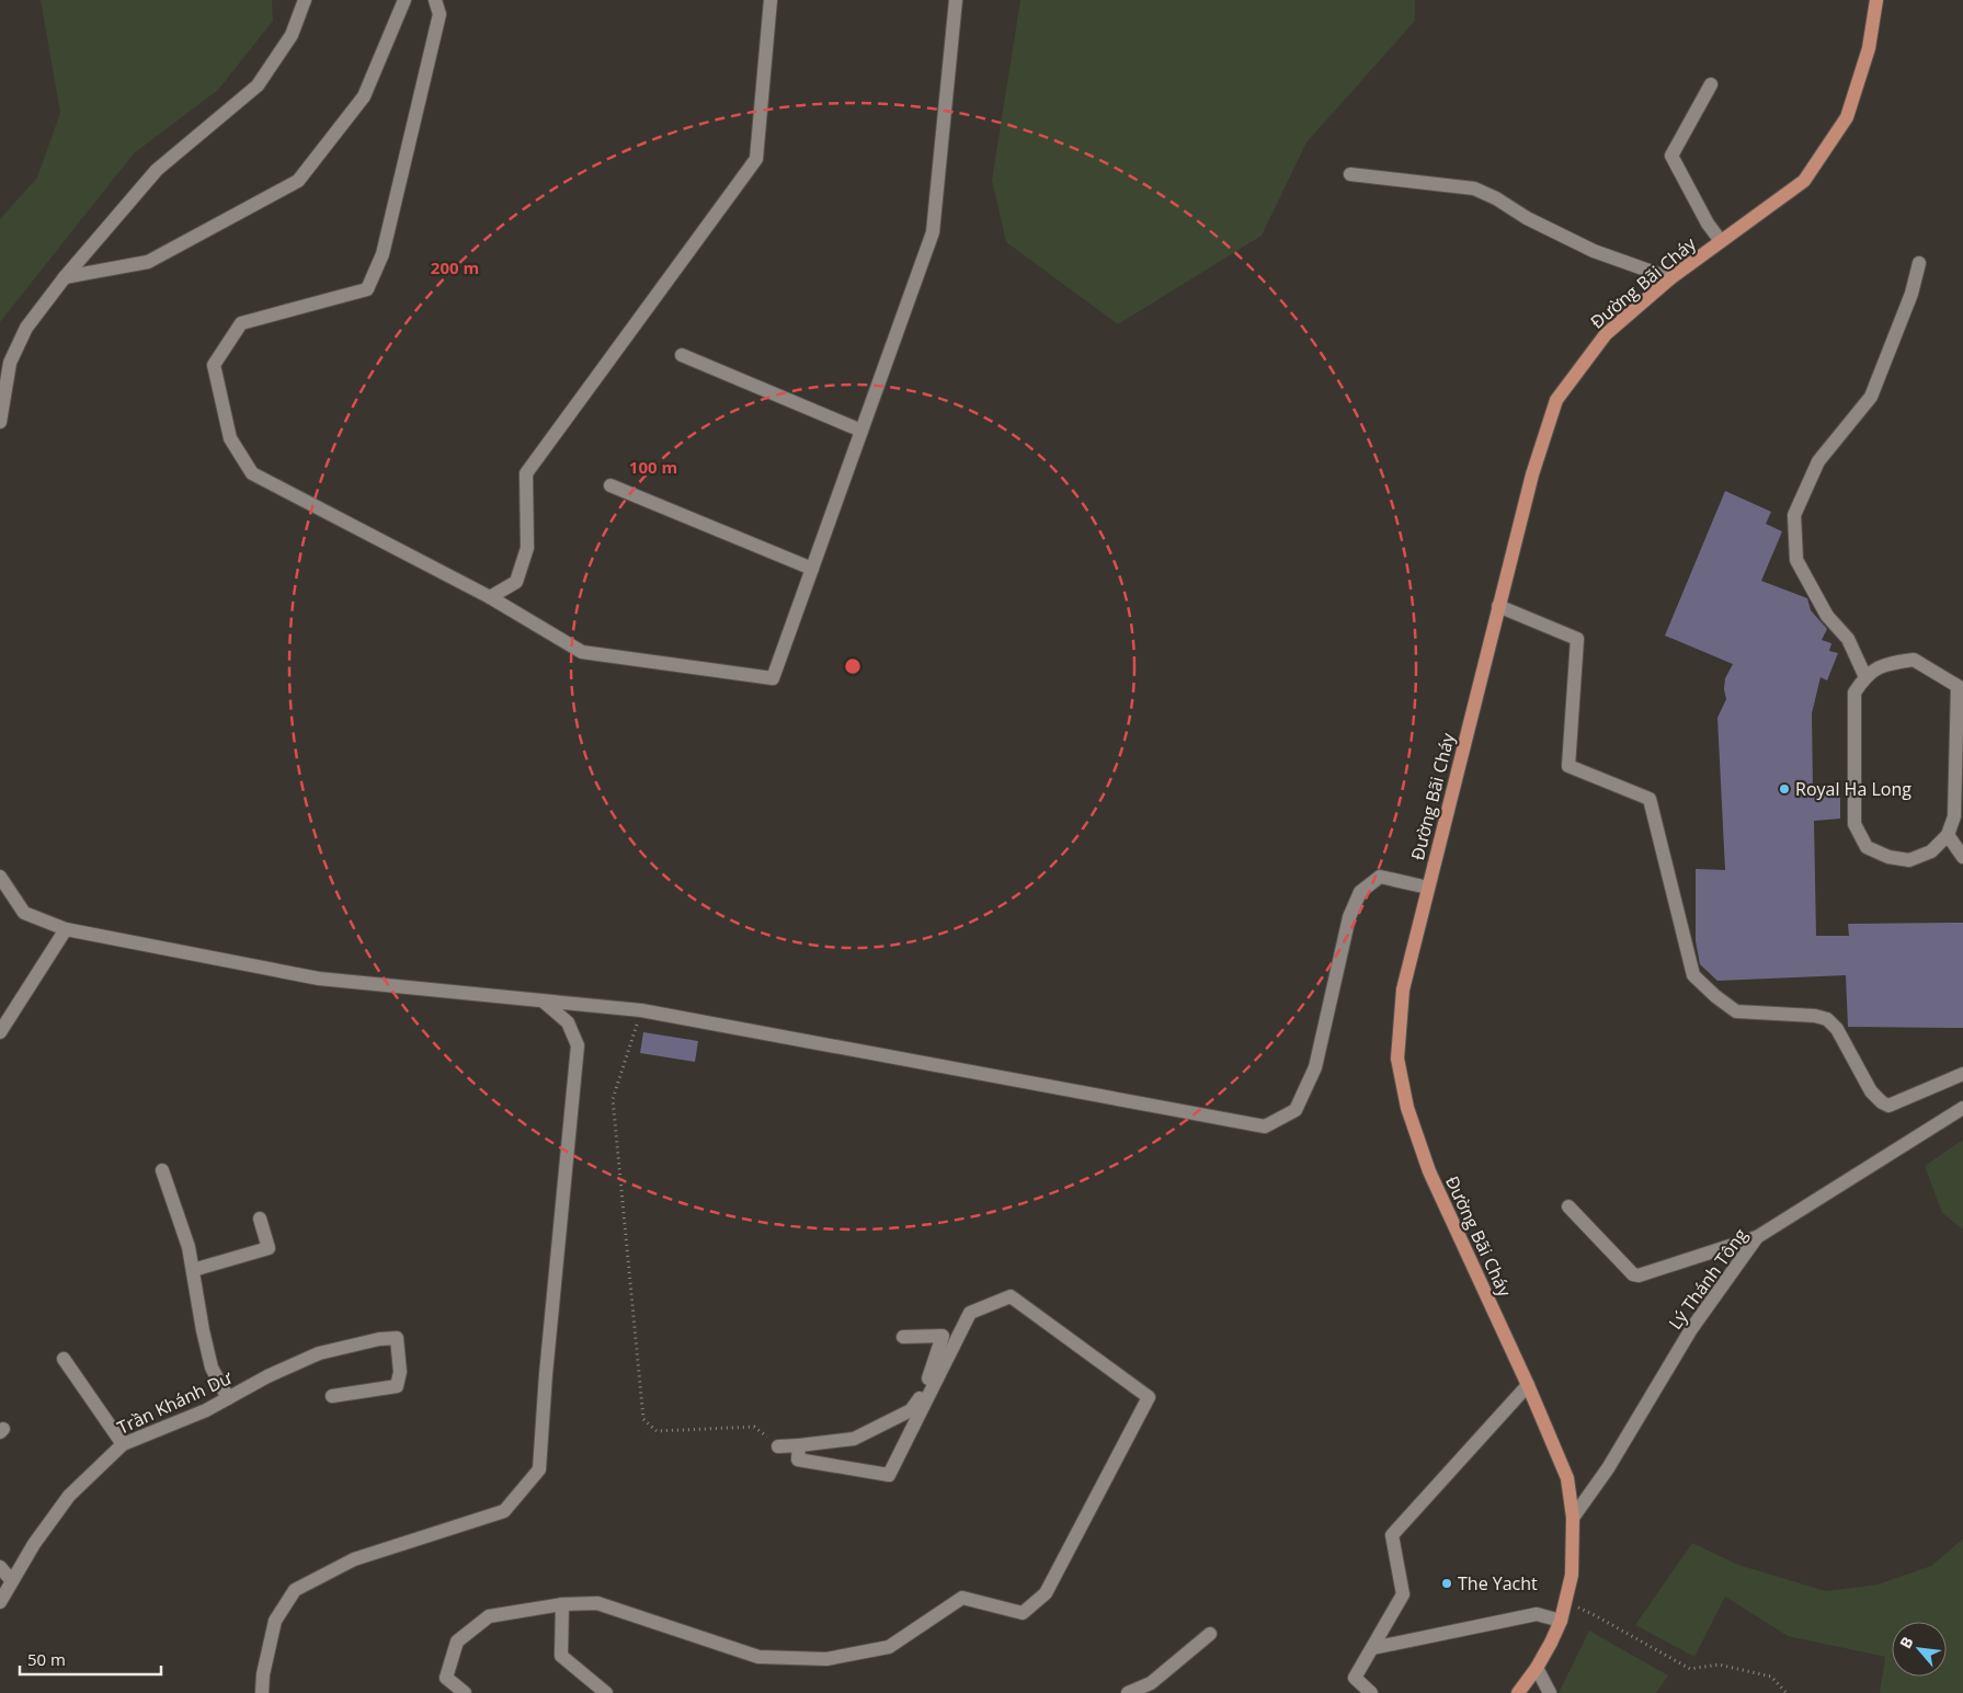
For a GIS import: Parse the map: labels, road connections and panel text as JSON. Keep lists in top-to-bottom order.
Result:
{
  "streets": {
    "main road": ["Đường Bãi Cháy"],
    "street": ["Lý Thánh Tông", "Trần Khánh Dư"]
  },
  "crossings": [
    ["Đường Bãi Cháy", "Lý Thánh Tông"]
  ],
  "places": ["Royal Ha Long", "The Yacht"],
  "scale_bar": "50 m",
  "north": "top left",
  "rings": ["200 m", "100 m"]
}
